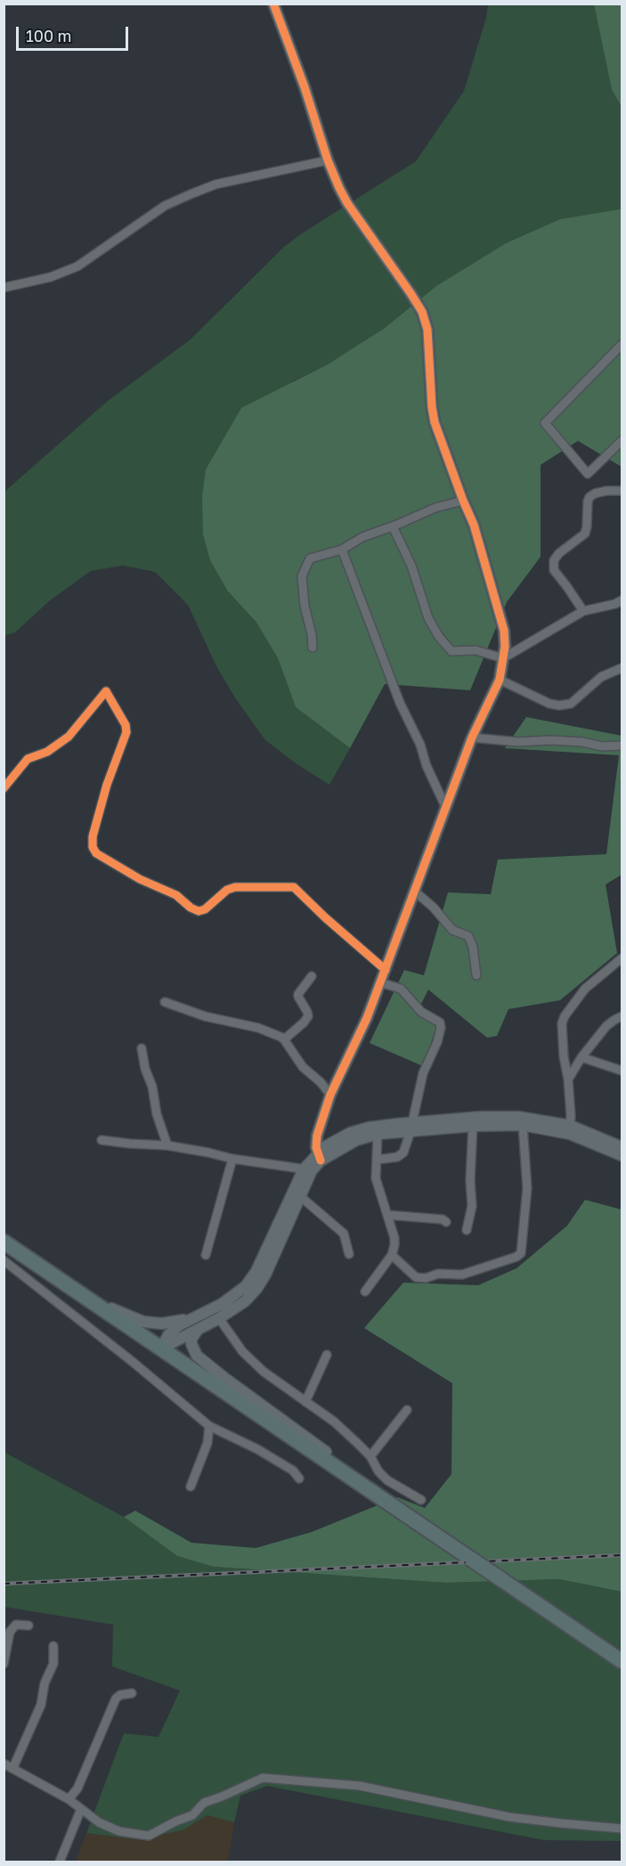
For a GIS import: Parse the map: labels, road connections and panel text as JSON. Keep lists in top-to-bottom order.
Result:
{
  "scale_bar": "100 m"
}
